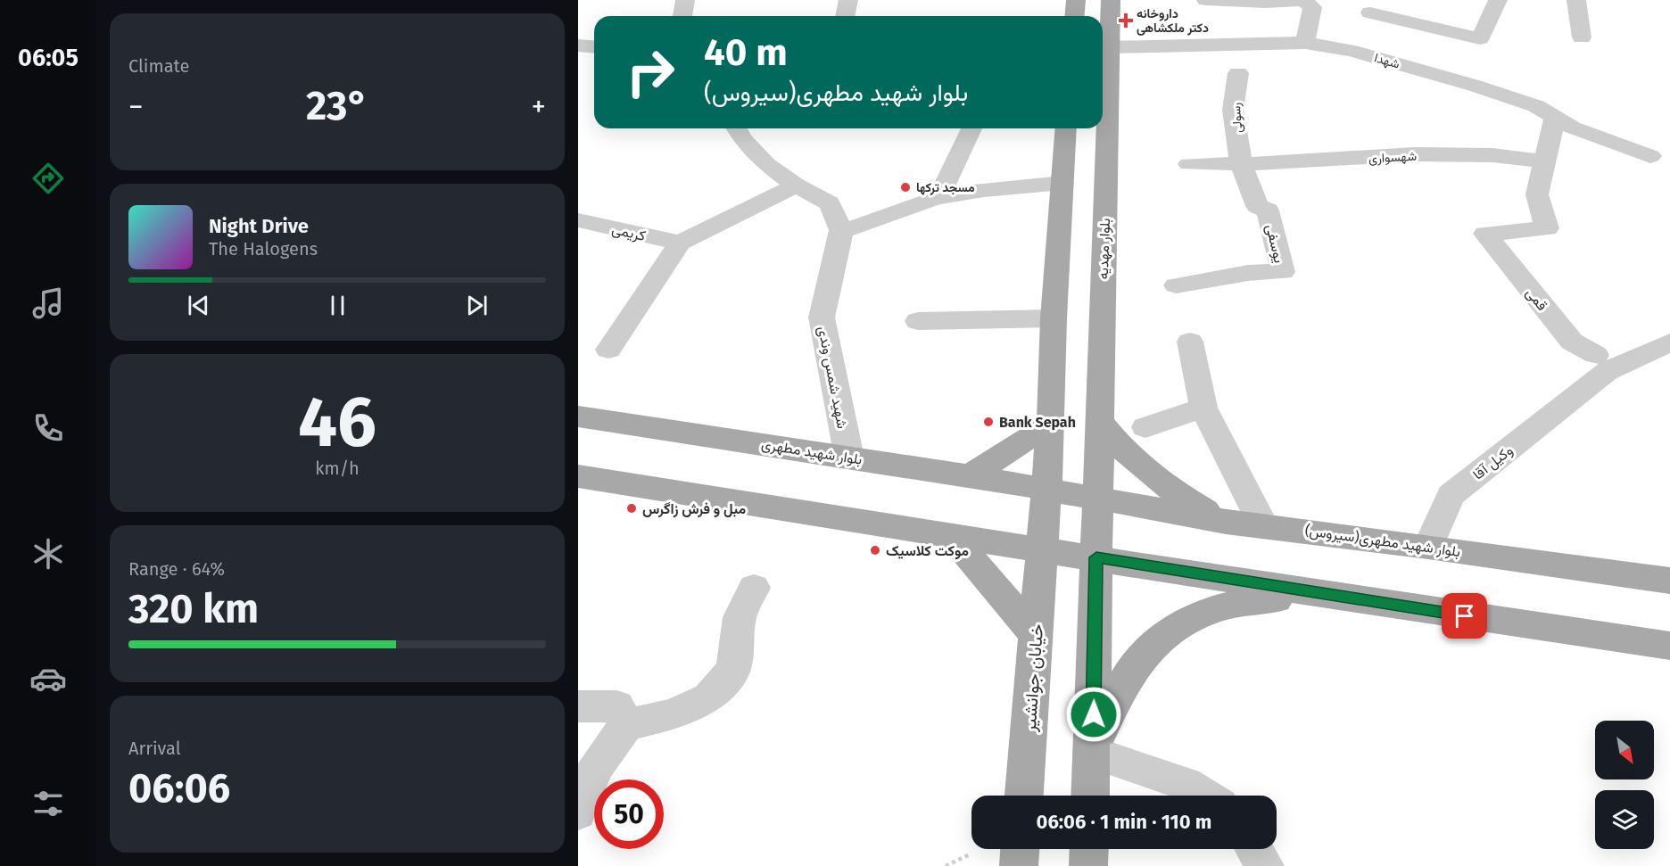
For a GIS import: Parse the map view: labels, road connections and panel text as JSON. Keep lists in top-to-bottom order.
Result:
{
  "streets": {
    "main road": [
      "بلوار مهدیه",
      "بلوار شهید مطهری",
      "بلوار شهید مطهری(سیروس)",
      "خیابان جوانشیر"
    ],
    "street": [
      "شهدا",
      "رسولی",
      "شهسواری",
      "کریمی",
      "یوسفی",
      "قمی",
      "شهید شمس وندی",
      "وکیل آقا"
    ]
  },
  "crossings": [
    ["شهدا", "بلوار مهدیه"],
    ["رسولی", "شهسواری"],
    ["رسولی", "یوسفی"],
    ["شهسواری", "یوسفی"],
    ["شهسواری", "قمی"],
    ["بلوار مهدیه", "بلوار شهید مطهری"],
    ["بلوار مهدیه", "بلوار شهید مطهری(سیروس)"],
    ["شهید شمس وندی", "بلوار شهید مطهری"],
    ["بلوار شهید مطهری", "بلوار شهید مطهری(سیروس)"],
    ["بلوار شهید مطهری", "خیابان جوانشیر"],
    ["وکیل آقا", "بلوار شهید مطهری(سیروس)"]
  ],
  "places": {
    "health": ["داروخانه دکتر ملکشاهی"],
    "other": [
      "مسجد ترکها",
      "Bank Sepah",
      "مبل و فرش زاگرس",
      "موکت کلاسیک"
    ]
  },
  "north": "bottom right",
  "page": {
    "tabs": "06:05",
    "tile": [
      "Climate",
      ["46", "km/h"],
      ["Range · 64%", "320 km"],
      ["Arrival", "06:06"]
    ],
    "turn": ["40 m", "بلوار شهید مطهری(سیروس)"],
    "heat": ["−", "23°", "+"],
    "song": ["Night Drive", "The Halogens"],
    "limit": "50",
    "trip": "06:06 · 1 min · 110 m"
  }
}
